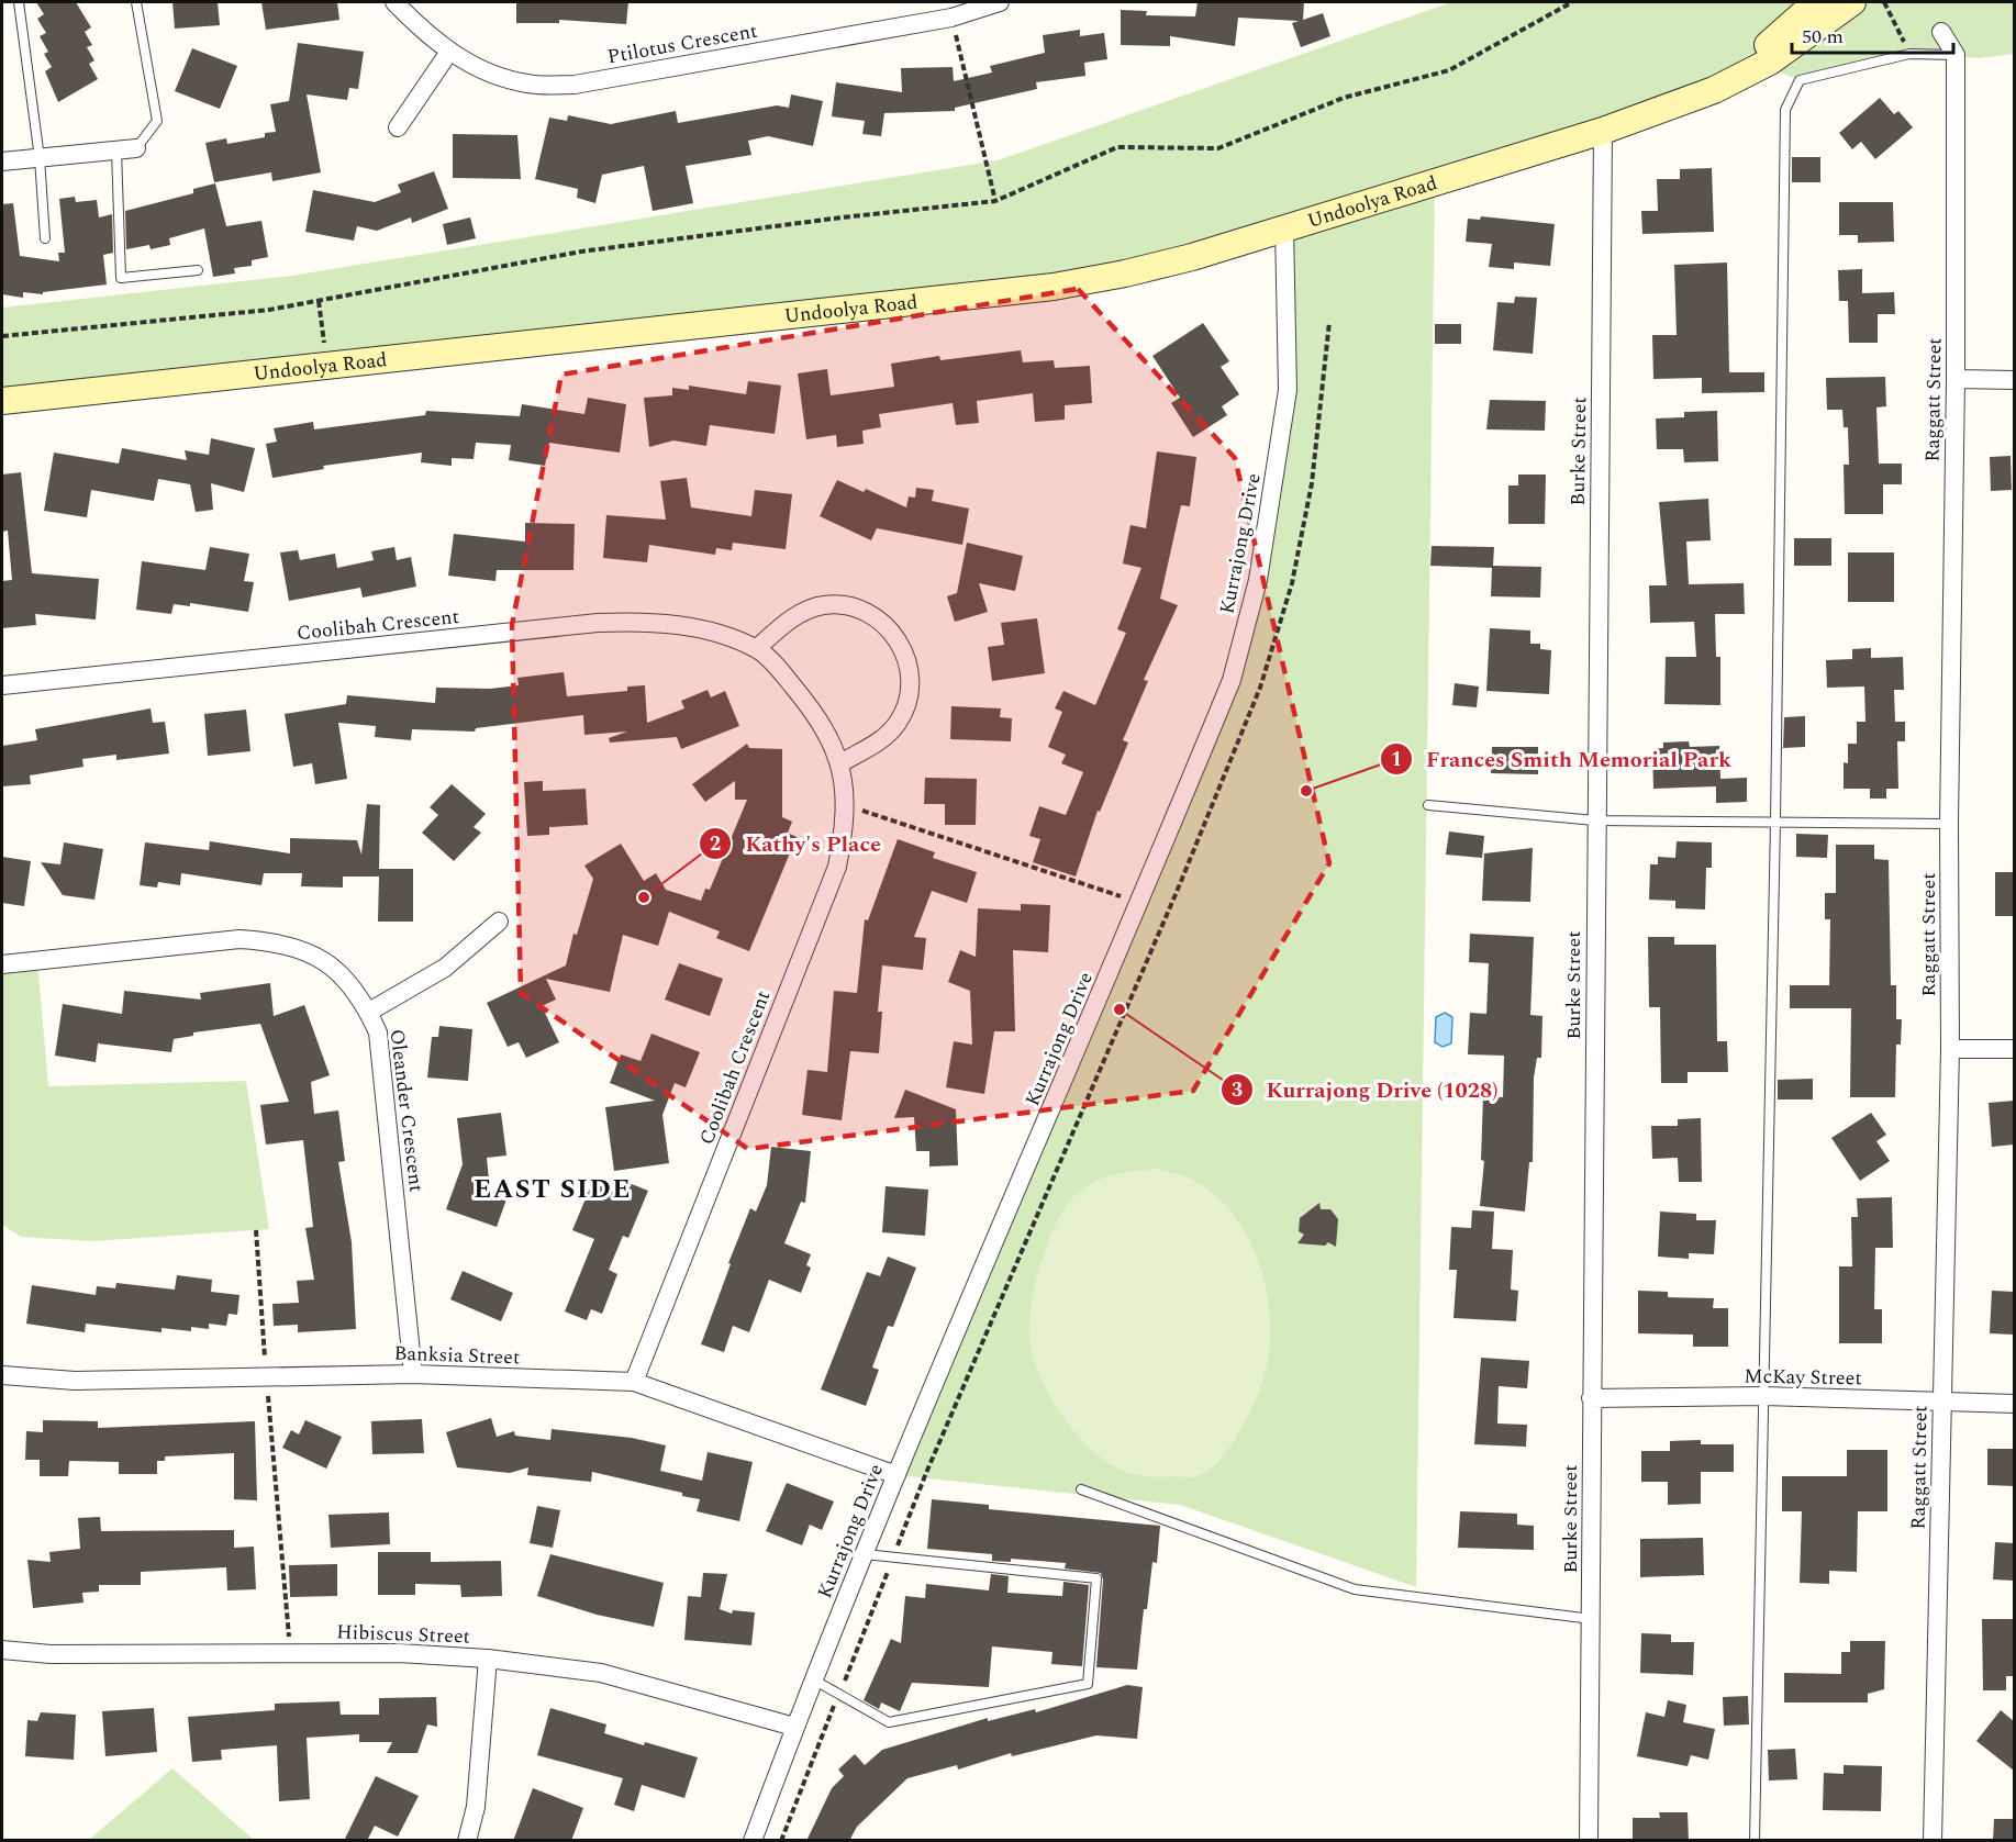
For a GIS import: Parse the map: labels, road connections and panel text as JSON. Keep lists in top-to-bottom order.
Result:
{
  "streets": {
    "main road": ["Undoolya Road"],
    "street": [
      "Ptilotus Crescent",
      "Raggatt Street",
      "Burke Street",
      "Kurrajong Drive",
      "Coolibah Crescent",
      "Oleander Crescent",
      "Banksia Street",
      "McKay Street",
      "Hibiscus Street"
    ]
  },
  "crossings": [
    ["Undoolya Road", "Burke Street"],
    ["Undoolya Road", "Kurrajong Drive"],
    ["Raggatt Street", "McKay Street"],
    ["Burke Street", "McKay Street"],
    ["Kurrajong Drive", "Banksia Street"],
    ["Kurrajong Drive", "Hibiscus Street"],
    ["Coolibah Crescent", "Banksia Street"],
    ["Oleander Crescent", "Banksia Street"]
  ],
  "districts": ["EAST SIDE"],
  "places": ["Frances Smith Memorial Park", "Kathy's Place", "Kurrajong Drive (1028)"],
  "scale_bar": "50 m"
}
